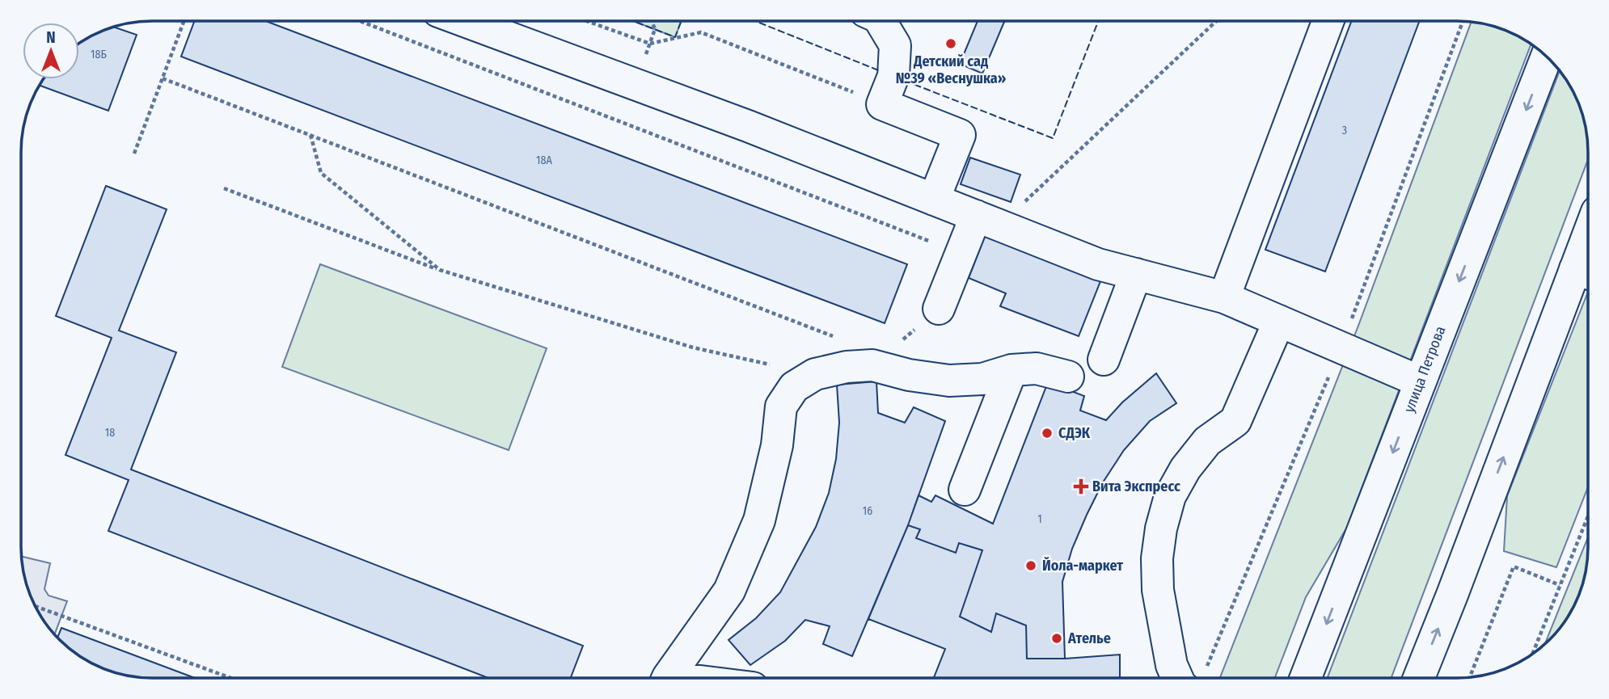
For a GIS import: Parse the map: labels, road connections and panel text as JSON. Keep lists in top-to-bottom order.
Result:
{
  "streets": {
    "main road": ["улица Петрова"]
  },
  "places": {
    "other": [
      "Детский сад №39 «Веснушка»",
      "СДЭК",
      "Йола-маркет",
      "Ателье"
    ],
    "health": ["Вита Экспресс"]
  },
  "house_numbers": [
    "18Б",
    "3",
    "18А",
    "18",
    "16",
    "1"
  ],
  "north": "top"
}
